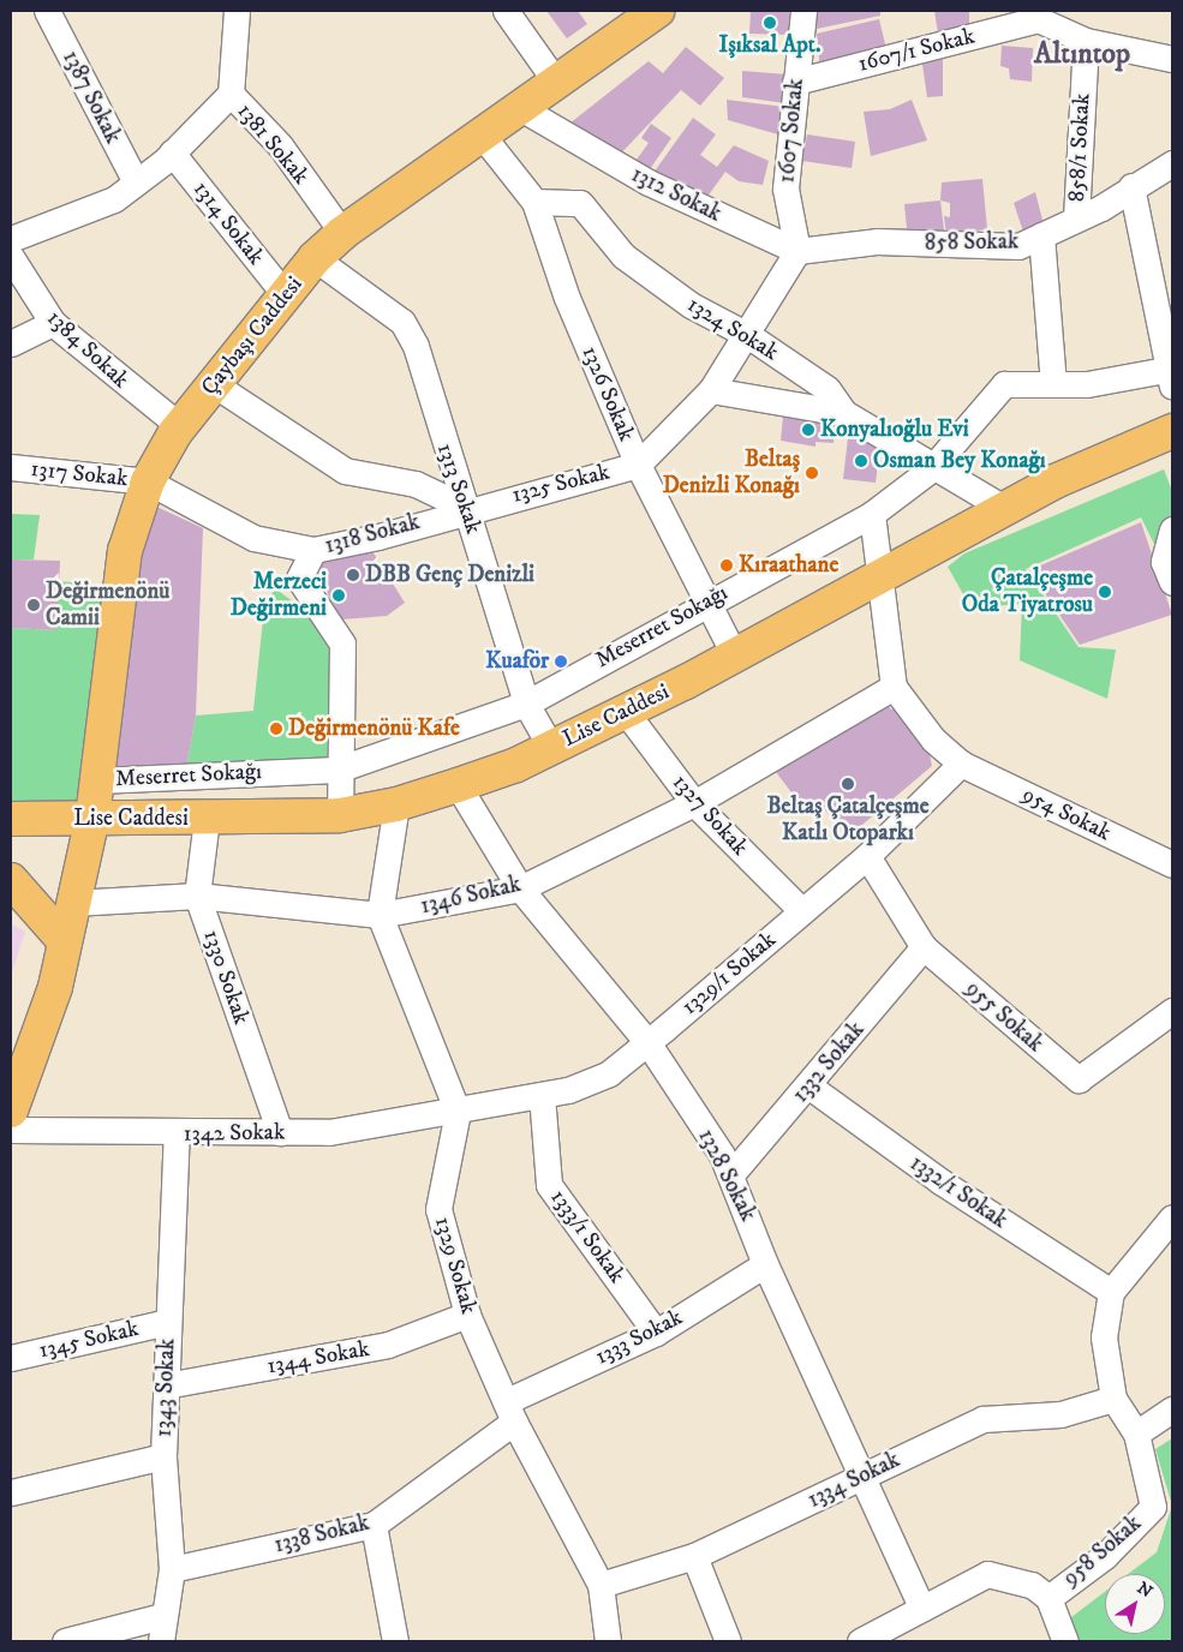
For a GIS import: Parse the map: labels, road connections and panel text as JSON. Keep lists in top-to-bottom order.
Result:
{
  "streets": {
    "main road": ["Çaybaşı Caddesi", "Lise Caddesi"],
    "street": [
      "1607/1 Sokak",
      "1387 Sokak",
      "1607 Sokak",
      "1381 Sokak",
      "858/1 Sokak",
      "1312 Sokak",
      "1314 Sokak",
      "858 Sokak",
      "1324 Sokak",
      "1384 Sokak",
      "1326 Sokak",
      "1317 Sokak",
      "1325 Sokak",
      "1313 Sokak",
      "1318 Sokak",
      "Meserret Sokağı",
      "954 Sokak",
      "1327 Sokak",
      "1346 Sokak",
      "1329/1 Sokak",
      "1330 Sokak",
      "955 Sokak",
      "1332 Sokak",
      "1342 Sokak",
      "1328 Sokak",
      "1332/1 Sokak",
      "1333/1 Sokak",
      "1329 Sokak",
      "1333 Sokak",
      "1345 Sokak",
      "1344 Sokak",
      "1343 Sokak",
      "1334 Sokak",
      "1338 Sokak",
      "958 Sokak"
    ]
  },
  "crossings": [
    ["1607/1 Sokak", "1607 Sokak"],
    ["1607 Sokak", "1312 Sokak"],
    ["1607 Sokak", "858 Sokak"],
    ["1607 Sokak", "1325 Sokak"],
    ["1381 Sokak", "Çaybaşı Caddesi"],
    ["858/1 Sokak", "858 Sokak"],
    ["1312 Sokak", "858 Sokak"],
    ["1312 Sokak", "Çaybaşı Caddesi"],
    ["1312 Sokak", "1325 Sokak"],
    ["1314 Sokak", "Çaybaşı Caddesi"],
    ["858 Sokak", "1325 Sokak"],
    ["1324 Sokak", "1326 Sokak"],
    ["1324 Sokak", "1325 Sokak"],
    ["1324 Sokak", "Meserret Sokağı"],
    ["1324 Sokak", "Lise Caddesi"],
    ["Çaybaşı Caddesi", "1384 Sokak"],
    ["Çaybaşı Caddesi", "1326 Sokak"],
    ["Çaybaşı Caddesi", "1317 Sokak"],
    ["Çaybaşı Caddesi", "1313 Sokak"],
    ["Çaybaşı Caddesi", "1318 Sokak"],
    ["Çaybaşı Caddesi", "Meserret Sokağı"],
    ["Çaybaşı Caddesi", "Lise Caddesi"],
    ["Çaybaşı Caddesi", "1346 Sokak"],
    ["1326 Sokak", "1325 Sokak"],
    ["1326 Sokak", "Meserret Sokağı"],
    ["1326 Sokak", "Lise Caddesi"],
    ["1317 Sokak", "1318 Sokak"],
    ["1325 Sokak", "1313 Sokak"],
    ["1325 Sokak", "1318 Sokak"],
    ["1313 Sokak", "1318 Sokak"],
    ["1313 Sokak", "Meserret Sokağı"],
    ["1313 Sokak", "Lise Caddesi"],
    ["Lise Caddesi", "1327 Sokak"],
    ["Lise Caddesi", "1330 Sokak"],
    ["Lise Caddesi", "1328 Sokak"],
    ["954 Sokak", "1346 Sokak"],
    ["954 Sokak", "1329/1 Sokak"],
    ["1327 Sokak", "1346 Sokak"],
    ["1327 Sokak", "1329/1 Sokak"],
    ["1346 Sokak", "1330 Sokak"],
    ["1346 Sokak", "1328 Sokak"],
    ["1329/1 Sokak", "955 Sokak"],
    ["1329/1 Sokak", "1342 Sokak"],
    ["1329/1 Sokak", "1328 Sokak"],
    ["1329/1 Sokak", "1333/1 Sokak"],
    ["1329/1 Sokak", "1329 Sokak"],
    ["1330 Sokak", "1342 Sokak"],
    ["955 Sokak", "1332 Sokak"],
    ["1332 Sokak", "1328 Sokak"],
    ["1332 Sokak", "1332/1 Sokak"],
    ["1342 Sokak", "1329 Sokak"],
    ["1342 Sokak", "1343 Sokak"],
    ["1328 Sokak", "1333 Sokak"],
    ["1328 Sokak", "1334 Sokak"],
    ["1333/1 Sokak", "1333 Sokak"],
    ["1329 Sokak", "1333 Sokak"],
    ["1329 Sokak", "1344 Sokak"],
    ["1329 Sokak", "1334 Sokak"],
    ["1329 Sokak", "1338 Sokak"],
    ["1333 Sokak", "1338 Sokak"],
    ["1345 Sokak", "1343 Sokak"],
    ["1344 Sokak", "1343 Sokak"],
    ["1343 Sokak", "1338 Sokak"],
    ["1334 Sokak", "958 Sokak"]
  ],
  "districts": ["Altıntop"],
  "places": [
    "Işıksal Apt.",
    "Konyalıoğlu Evi",
    "Osman Bey Konağı",
    "Beltaş Denizli Konağı",
    "Kıraathane",
    "DBB Genç Denizli",
    "Çatalçeşme Oda Tiyatrosu",
    "Merzeci Değirmeni",
    "Değirmenönü Camii",
    "Kuaför",
    "Değirmenönü Kafe",
    "Beltaş Çatalçeşme Katlı Otoparkı"
  ],
  "north": "top right"
}
